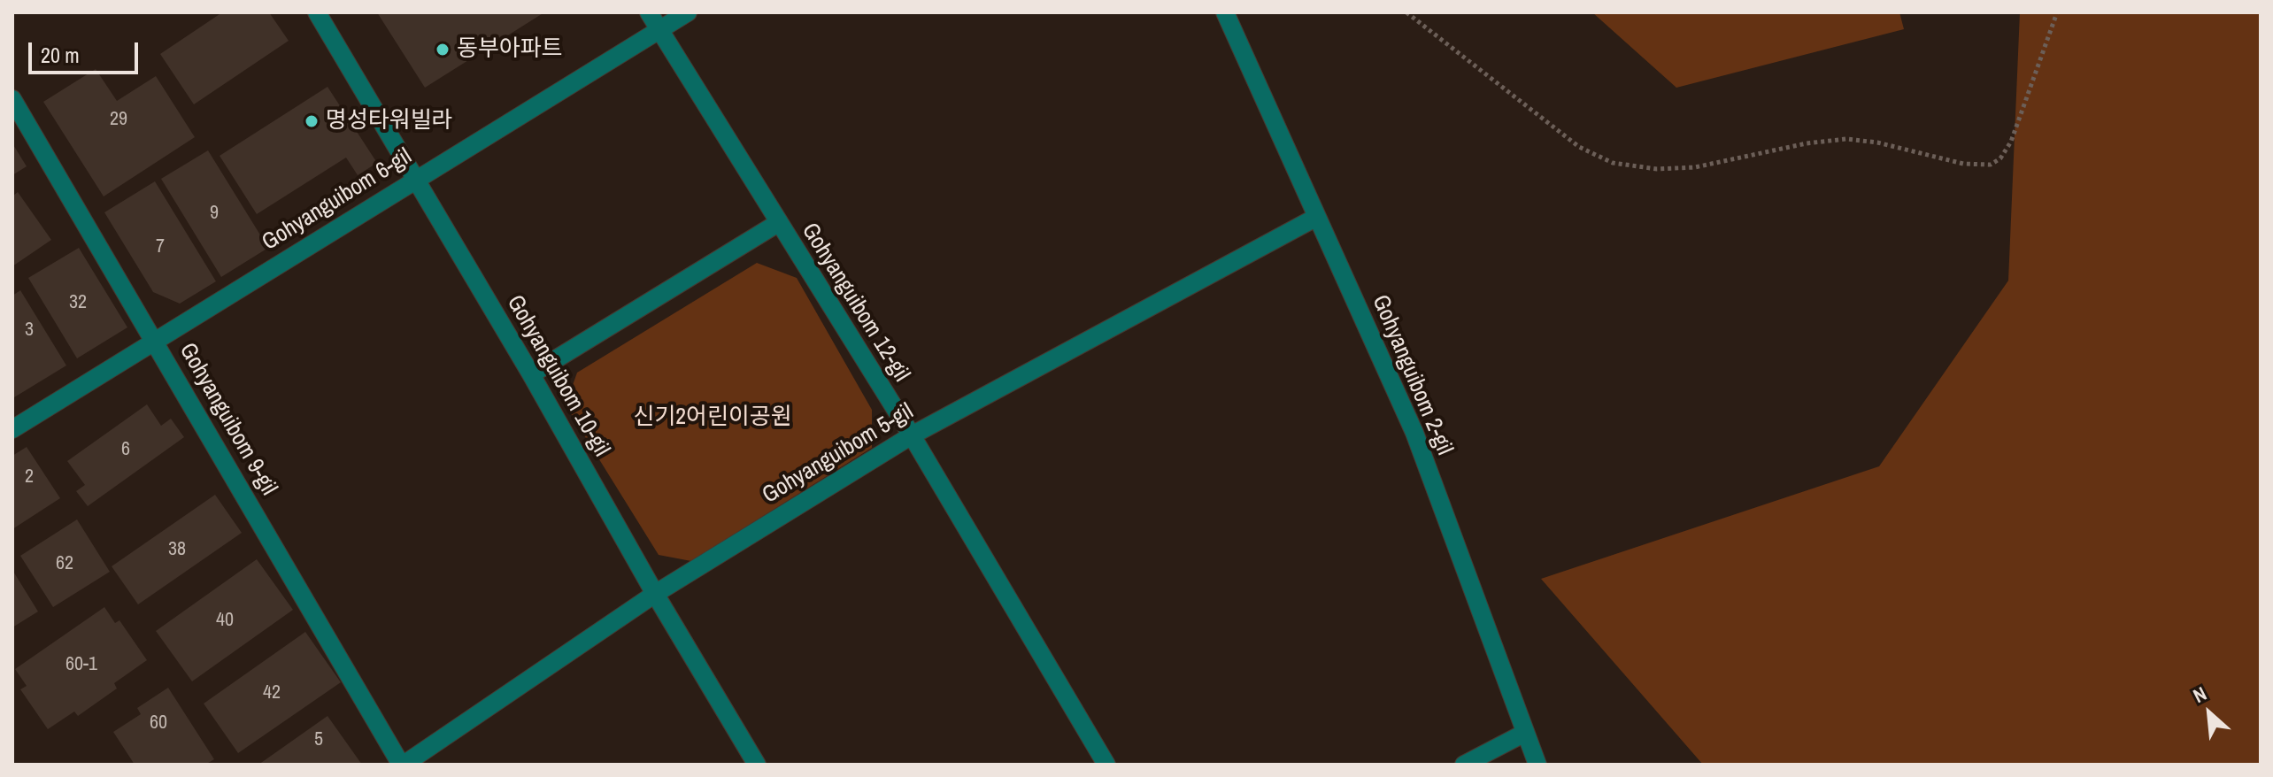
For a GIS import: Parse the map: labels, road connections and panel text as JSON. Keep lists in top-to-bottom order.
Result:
{
  "streets": {
    "street": [
      "Gohyanguibom 6-gil",
      "Gohyanguibom 12-gil",
      "Gohyanguibom 2-gil",
      "Gohyanguibom 10-gil",
      "Gohyanguibom 9-gil",
      "Gohyanguibom 5-gil"
    ]
  },
  "crossings": [
    ["Gohyanguibom 6-gil", "Gohyanguibom 12-gil"],
    ["Gohyanguibom 6-gil", "Gohyanguibom 10-gil"],
    ["Gohyanguibom 6-gil", "Gohyanguibom 9-gil"],
    ["Gohyanguibom 12-gil", "Gohyanguibom 5-gil"],
    ["Gohyanguibom 2-gil", "Gohyanguibom 5-gil"],
    ["Gohyanguibom 10-gil", "Gohyanguibom 5-gil"],
    ["Gohyanguibom 9-gil", "Gohyanguibom 5-gil"]
  ],
  "parks": ["신기2어린이공원"],
  "places": ["동부아파트", "명성타워빌라"],
  "house_numbers": [
    "29",
    "9",
    "7",
    "32",
    "3",
    "6",
    "2",
    "38",
    "62",
    "40",
    "60-1",
    "42",
    "60",
    "5"
  ],
  "scale_bar": "20 m",
  "north": "top left"
}
